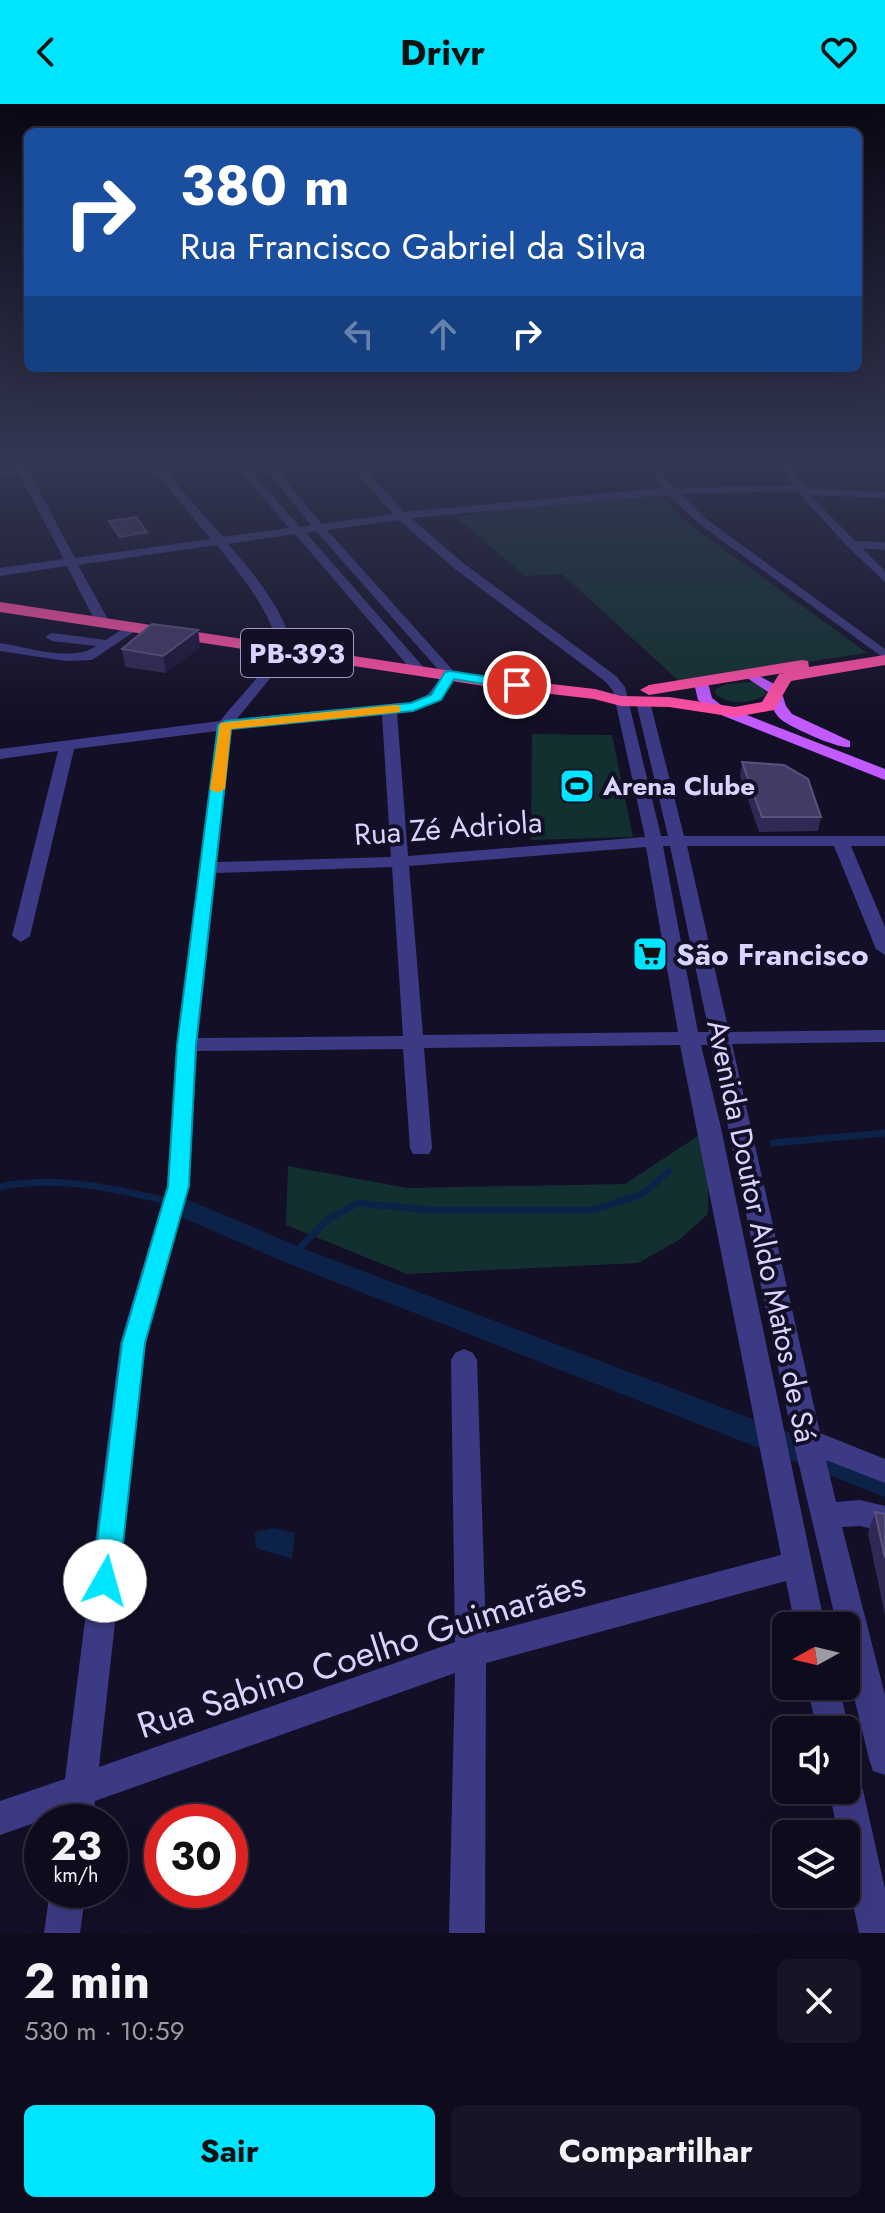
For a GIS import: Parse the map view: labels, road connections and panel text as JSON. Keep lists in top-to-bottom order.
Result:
{
  "streets": {
    "highway": ["PB-393"],
    "street": ["Rua Zé Adriola", "Avenida Doutor Aldo Matos de Sá", "Rua Sabino Coelho Guimarães"]
  },
  "crossings": [
    ["PB-393", "Avenida Doutor Aldo Matos de Sá"],
    ["Rua Zé Adriola", "Avenida Doutor Aldo Matos de Sá"],
    ["Avenida Doutor Aldo Matos de Sá", "Rua Sabino Coelho Guimarães"]
  ],
  "places": {
    "sports": ["Arena Clube"],
    "supermarket": ["São Francisco"]
  },
  "north": "left",
  "page": {
    "header": "Drivr",
    "turn": ["380 m", "Rua Francisco Gabriel da Silva"],
    "speed": "23 km/h",
    "limit": "30",
    "heading": ["2 min", "530 m · 10:59"],
    "buttons": ["Sair", "Compartilhar"]
  }
}
